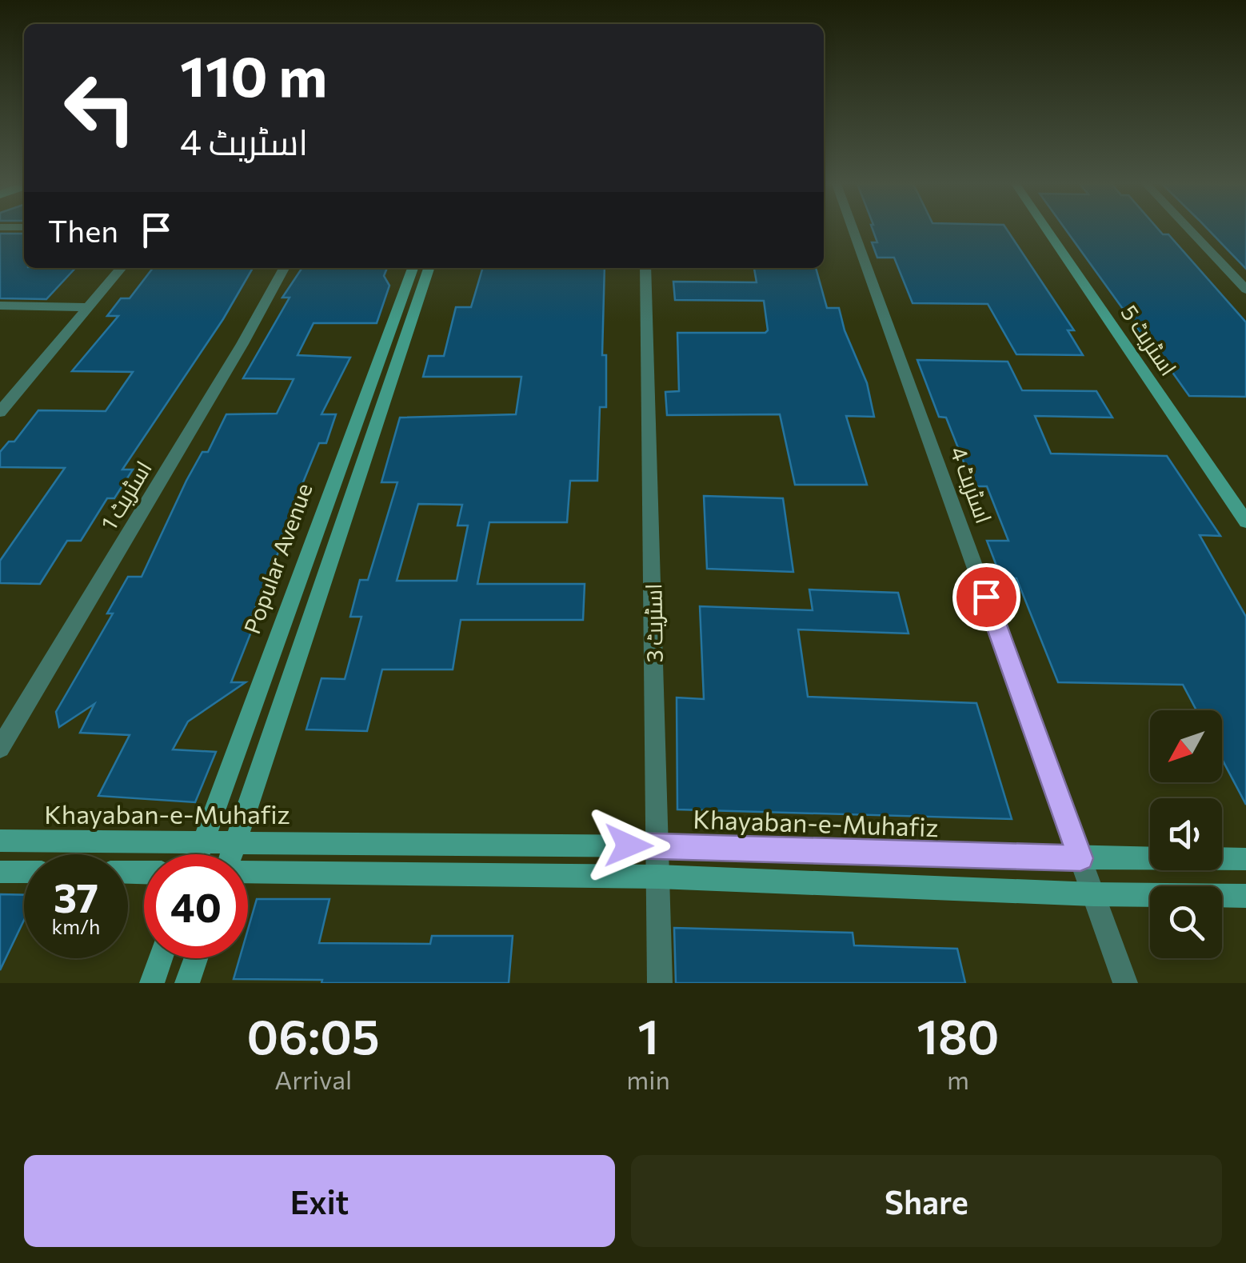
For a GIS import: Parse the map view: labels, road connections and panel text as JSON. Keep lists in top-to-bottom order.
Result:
{
  "streets": {
    "street": [
      "اسٹریٹ 5",
      "اسٹریٹ 4",
      "اسٹریٹ 1",
      "Popular Avenue",
      "اسٹریٹ 3",
      "Khayaban-e-Muhafiz"
    ]
  },
  "crossings": [
    ["اسٹریٹ 4", "Khayaban-e-Muhafiz"],
    ["Popular Avenue", "Khayaban-e-Muhafiz"],
    ["اسٹریٹ 3", "Khayaban-e-Muhafiz"]
  ],
  "north": "bottom left",
  "page": {
    "turn": ["110 m", "اسٹریٹ 4"],
    "then": "Then",
    "speed": "37 km/h",
    "limit": "40",
    "eta": [
      "06:05",
      "Arrival",
      "1",
      "min",
      "180",
      "m"
    ],
    "buttons": ["Exit", "Share"]
  }
}
